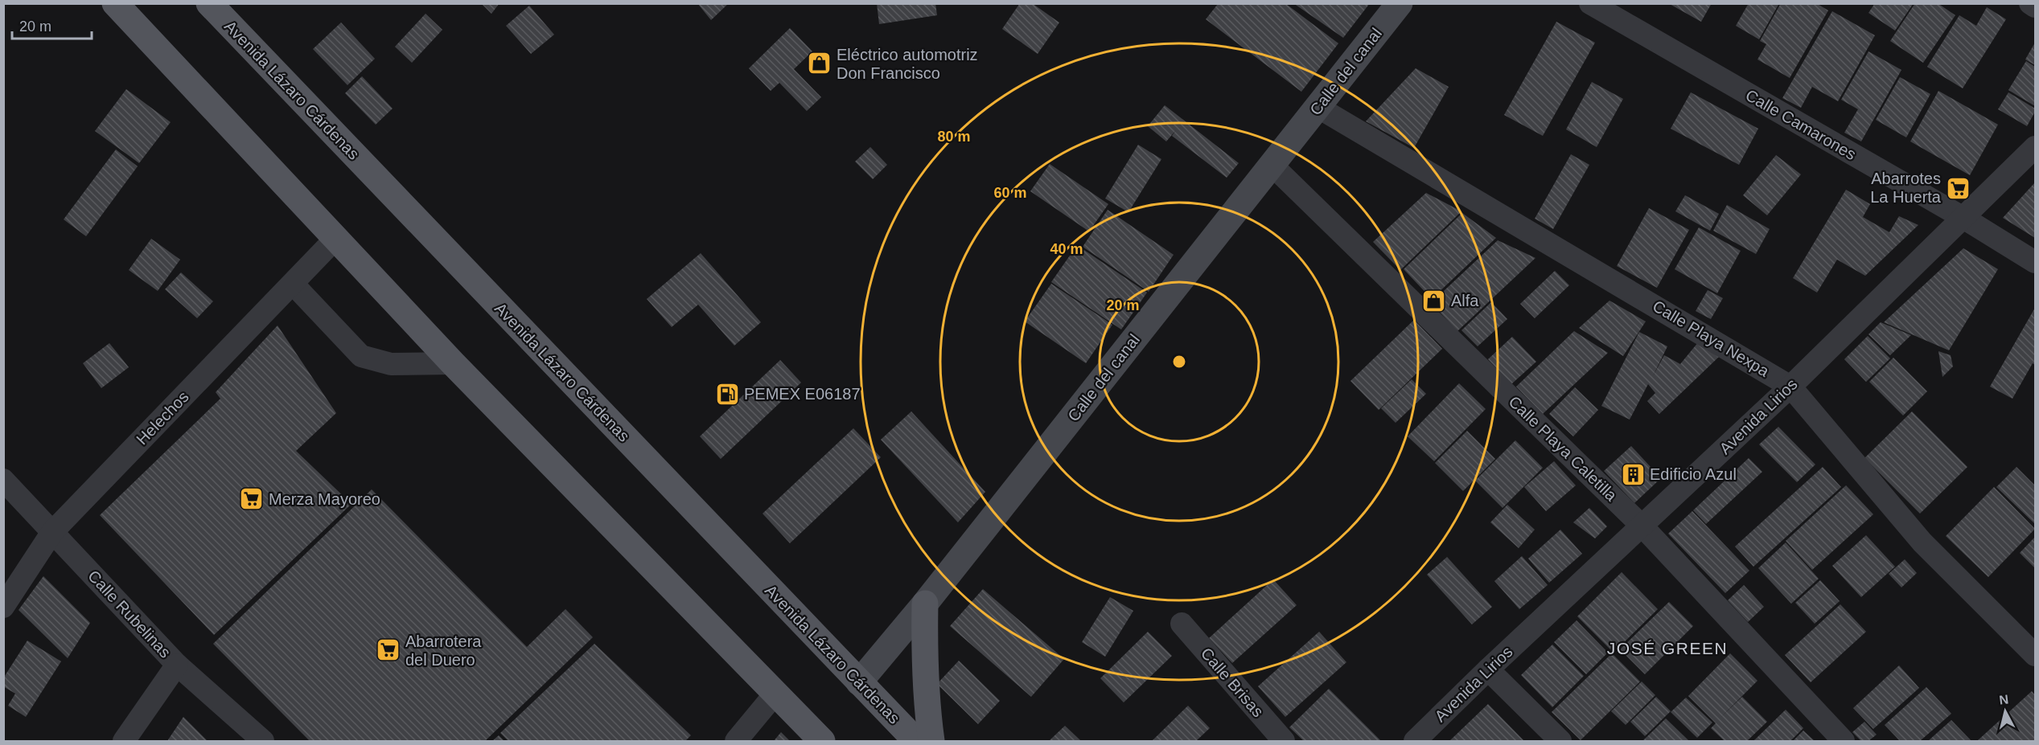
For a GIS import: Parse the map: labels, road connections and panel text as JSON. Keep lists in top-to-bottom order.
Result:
{
  "streets": {
    "main road": ["Avenida Lázaro Cárdenas"],
    "street": [
      "Calle del canal",
      "Calle Camarones",
      "Calle Playa Nexpa",
      "Avenida Lirios",
      "Helechos",
      "Calle Playa Caletilla",
      "Calle Rubelinas",
      "Calle Brisas"
    ]
  },
  "crossings": [
    ["Calle del canal", "Avenida Lázaro Cárdenas"],
    ["Calle del canal", "Calle Playa Nexpa"],
    ["Calle del canal", "Calle Playa Caletilla"],
    ["Calle Camarones", "Avenida Lirios"],
    ["Calle Playa Nexpa", "Avenida Lirios"],
    ["Avenida Lirios", "Calle Playa Caletilla"],
    ["Helechos", "Calle Rubelinas"]
  ],
  "districts": ["JOSÉ GREEN"],
  "places": {
    "shop": ["Eléctrico automotriz Don Francisco", "Alfa"],
    "supermarket": ["Abarrotes La Huerta", "Merza Mayoreo", "Abarrotera del Duero"],
    "fuel station": ["PEMEX E06187"],
    "building": ["Edificio Azul"]
  },
  "scale_bar": "20 m",
  "north": "top",
  "rings": [
    "80 m",
    "60 m",
    "40 m",
    "20 m"
  ]
}
